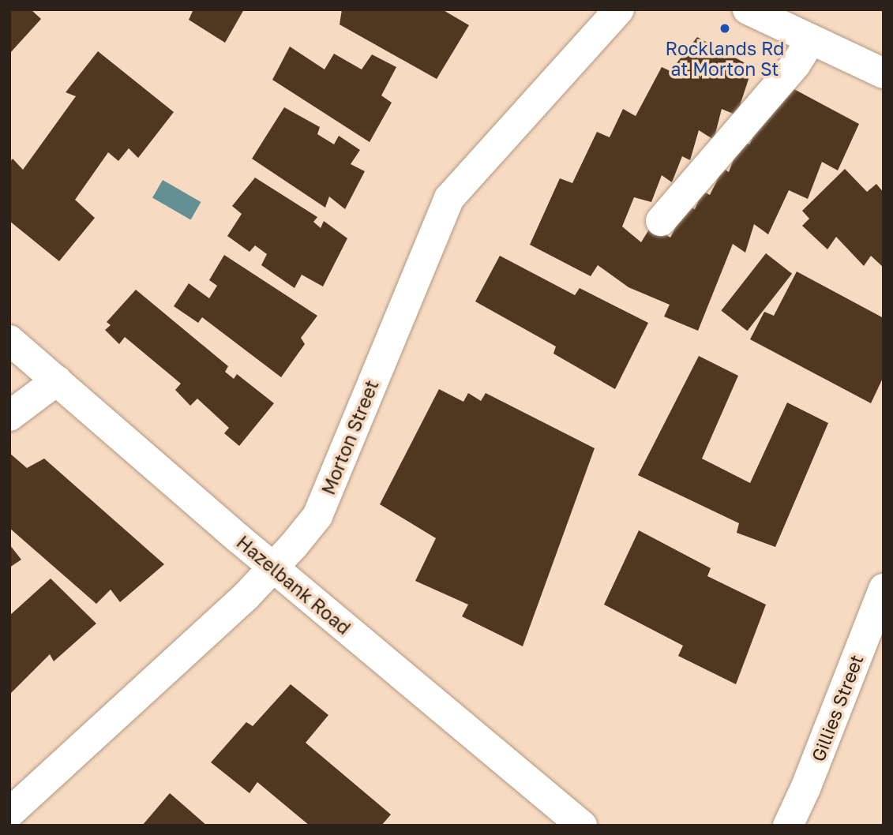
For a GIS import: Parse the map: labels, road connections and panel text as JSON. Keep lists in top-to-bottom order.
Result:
{
  "streets": {
    "street": ["Morton Street", "Hazelbank Road", "Gillies Street"]
  },
  "crossings": [
    ["Morton Street", "Hazelbank Road"]
  ],
  "places": ["Rocklands Rd at Morton St"]
}
